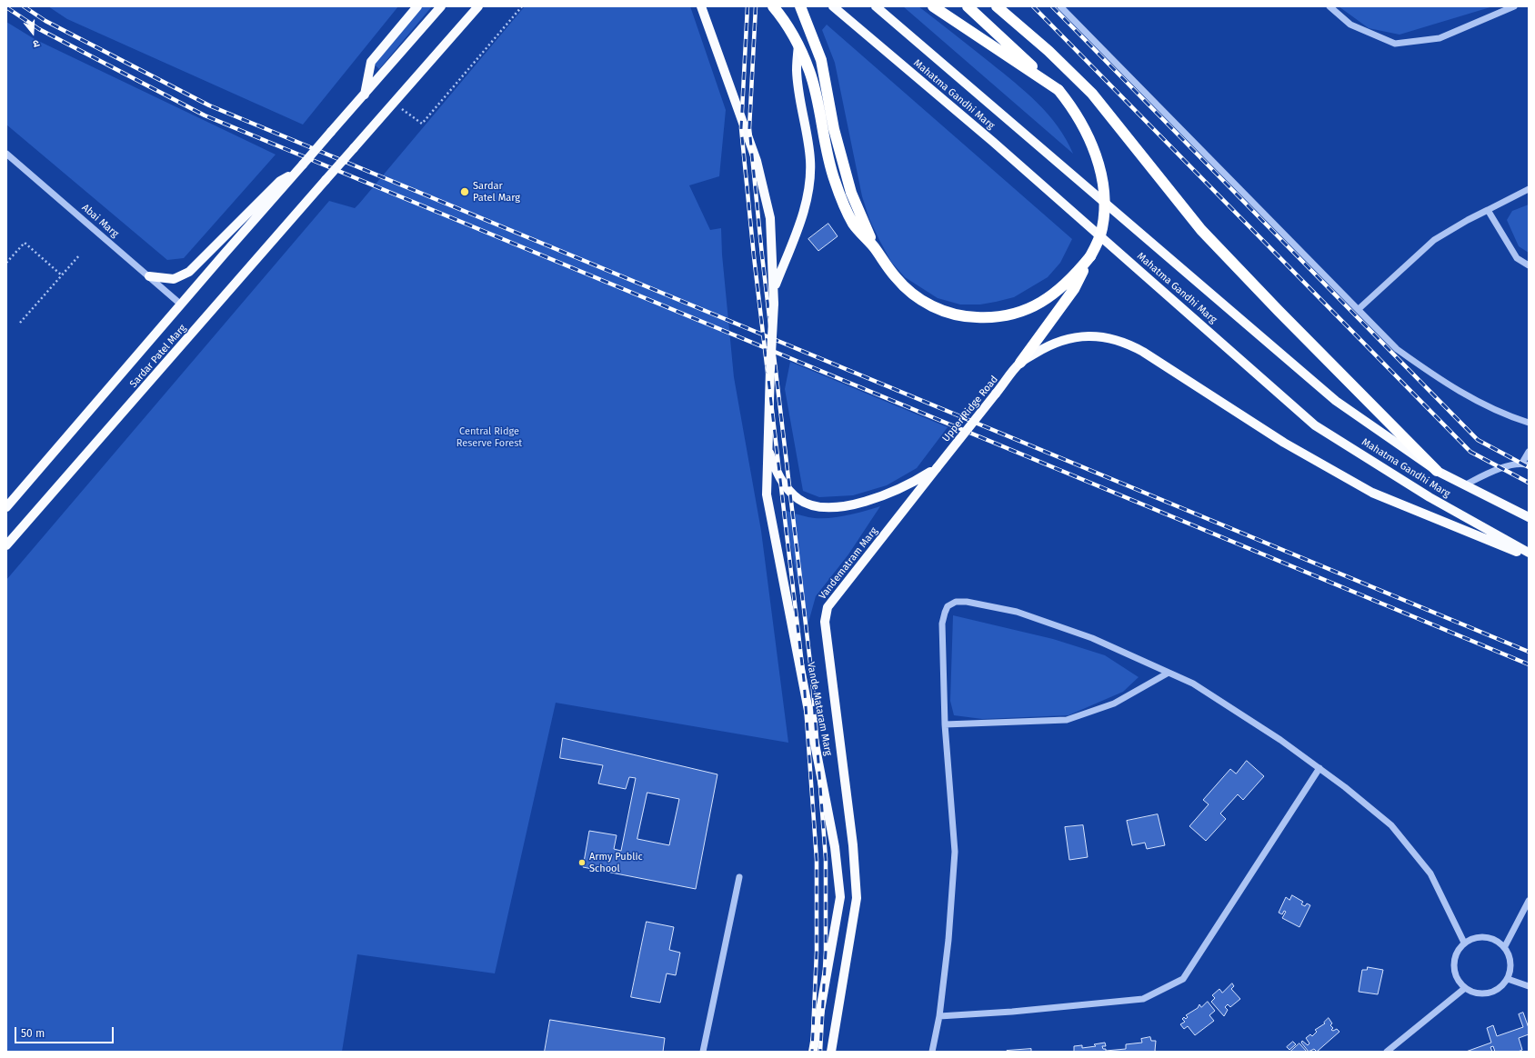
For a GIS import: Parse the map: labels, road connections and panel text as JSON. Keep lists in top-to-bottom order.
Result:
{
  "streets": {
    "main road": [
      "Mahatma Gandhi Marg",
      "Sardar Patel Marg",
      "Upper Ridge Road",
      "Vandematram Marg",
      "Vande Mataram Marg"
    ],
    "street": ["Abai Marg"]
  },
  "crossings": [
    ["Abai Marg", "Sardar Patel Marg"],
    ["Upper Ridge Road", "Vandematram Marg"],
    ["Vandematram Marg", "Vande Mataram Marg"]
  ],
  "parks": ["Central Ridge Reserve Forest"],
  "places": ["Sardar Patel Marg", "Army Public School"],
  "scale_bar": "50 m",
  "north": "bottom"
}
